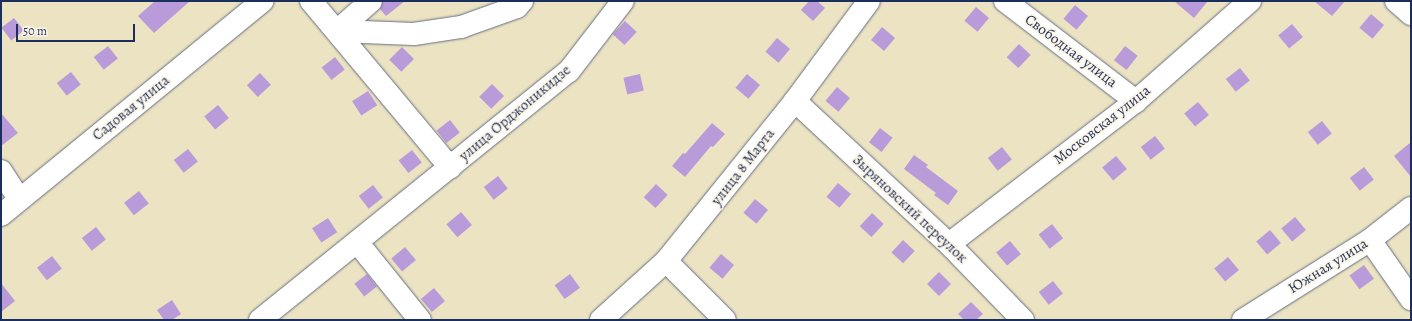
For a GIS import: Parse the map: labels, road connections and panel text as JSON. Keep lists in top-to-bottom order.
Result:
{
  "streets": {
    "street": [
      "Свободная улица",
      "Садовая улица",
      "улица Орджоникидзе",
      "Московская улица",
      "улица 8 Марта",
      "Зыряновский переулок",
      "Южная улица"
    ]
  },
  "crossings": [
    ["Свободная улица", "Московская улица"],
    ["Московская улица", "Зыряновский переулок"],
    ["улица 8 Марта", "Зыряновский переулок"]
  ],
  "scale_bar": "50 m"
}
